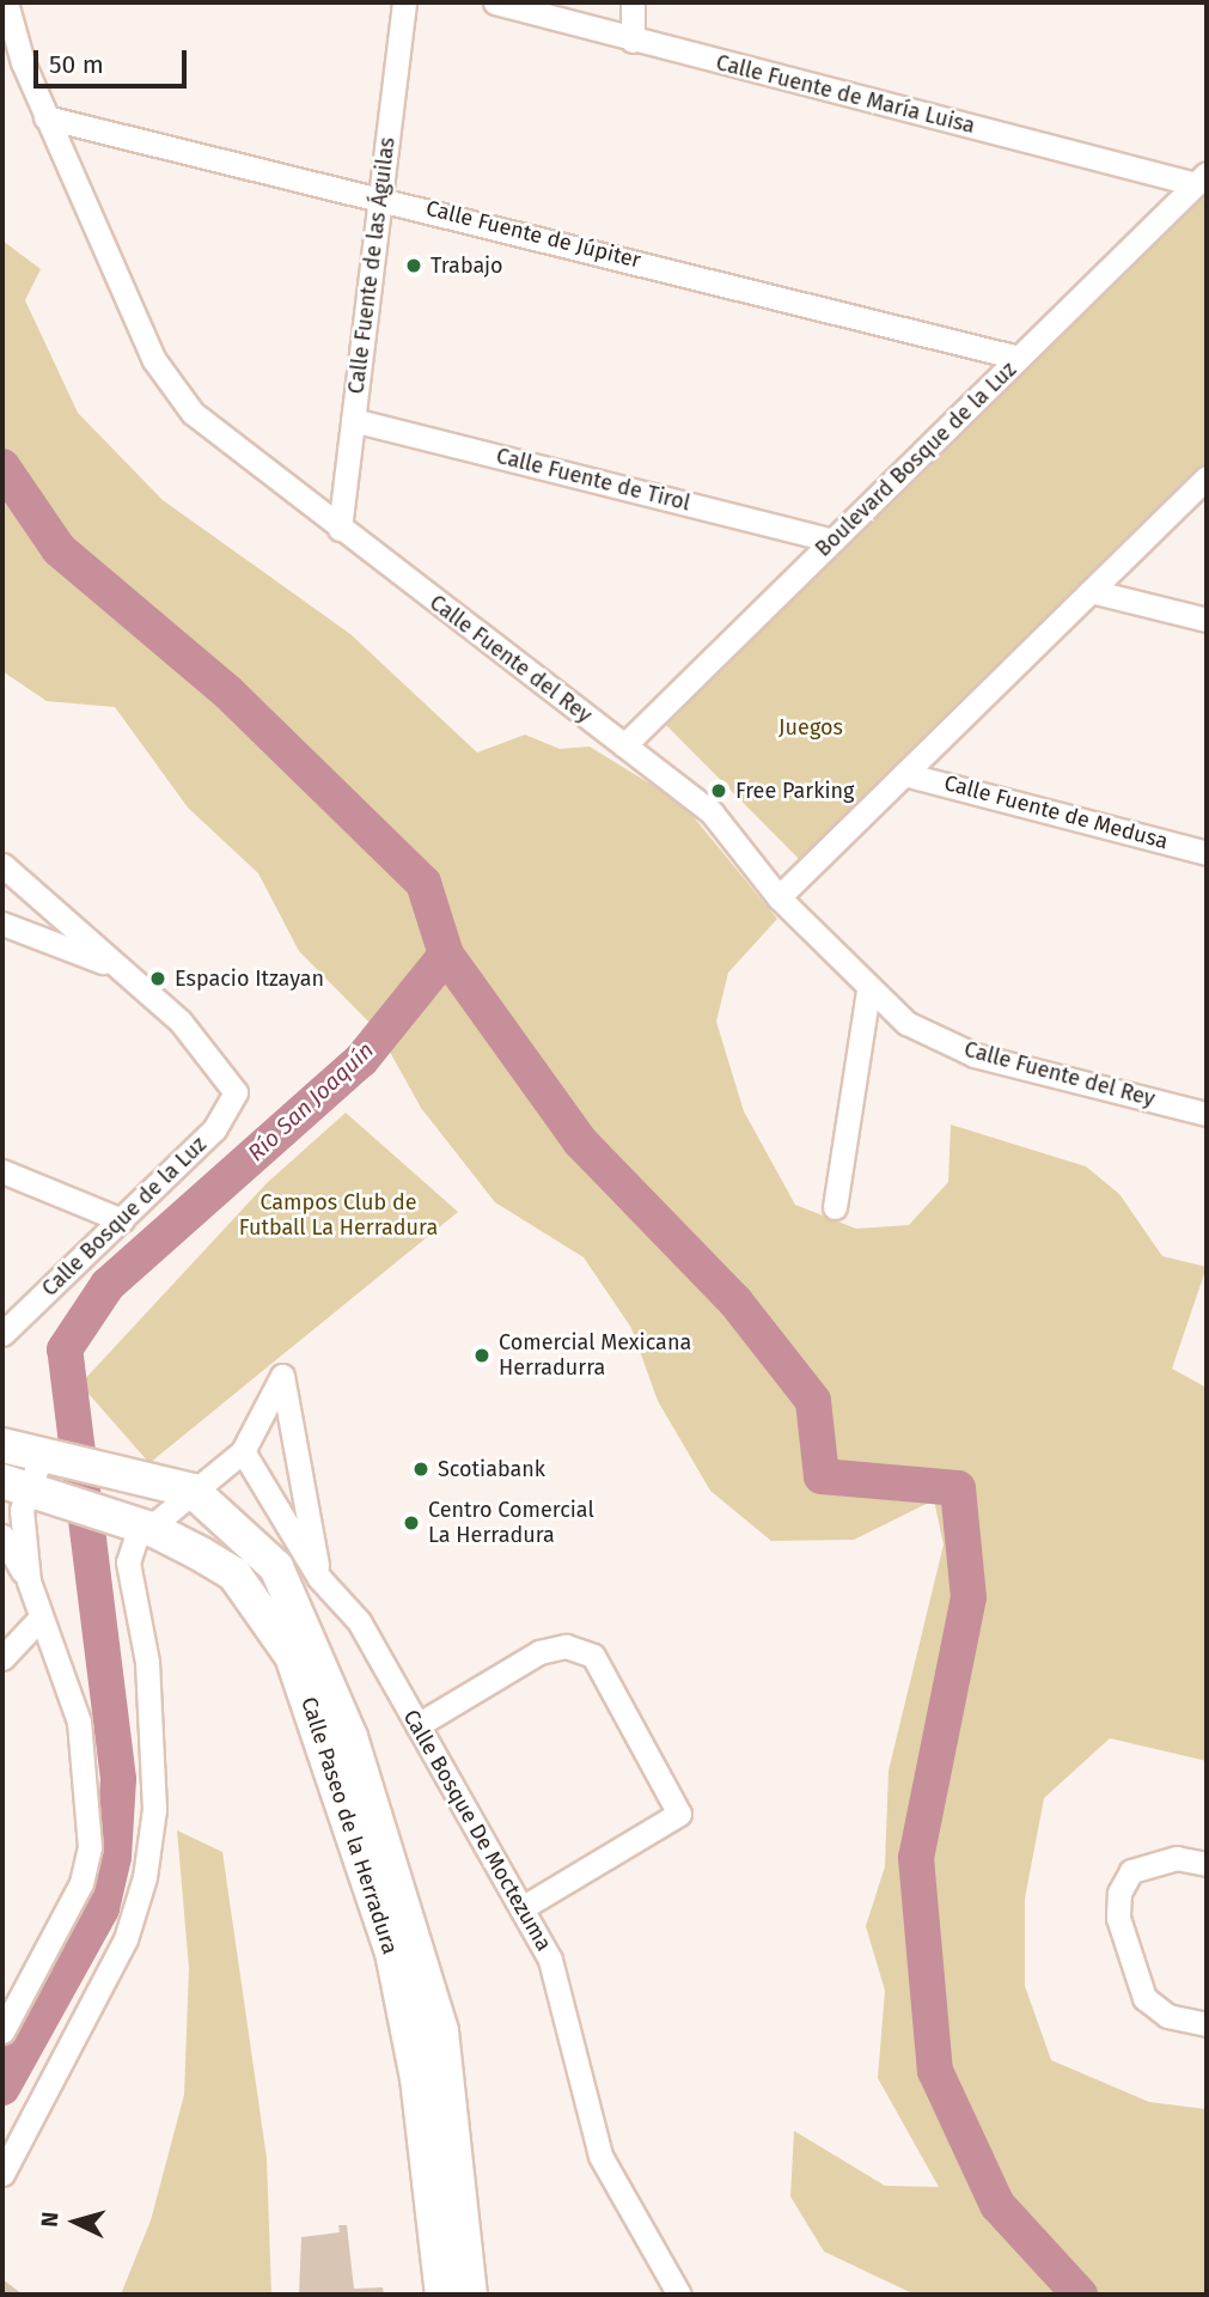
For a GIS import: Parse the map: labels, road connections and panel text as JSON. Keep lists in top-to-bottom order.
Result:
{
  "streets": {
    "main road": ["Calle Paseo de la Herradura"],
    "street": [
      "Calle Fuente de María Luisa",
      "Calle Fuente de Júpiter",
      "Calle Fuente de las Águilas",
      "Boulevard Bosque de la Luz",
      "Calle Fuente de Tirol",
      "Calle Fuente del Rey",
      "Calle Fuente de Medusa",
      "Calle Bosque de la Luz",
      "Calle Bosque De Moctezuma"
    ]
  },
  "crossings": [
    ["Calle Fuente de María Luisa", "Boulevard Bosque de la Luz"],
    ["Calle Fuente de Júpiter", "Calle Fuente de las Águilas"],
    ["Calle Fuente de Júpiter", "Boulevard Bosque de la Luz"],
    ["Calle Fuente de Júpiter", "Calle Fuente del Rey"],
    ["Calle Fuente de las Águilas", "Calle Fuente de Tirol"],
    ["Calle Fuente de las Águilas", "Calle Fuente del Rey"],
    ["Boulevard Bosque de la Luz", "Calle Fuente de Tirol"],
    ["Boulevard Bosque de la Luz", "Calle Fuente del Rey"]
  ],
  "water": ["Río San Joaquín"],
  "parks": ["Juegos", "Campos Club de Futball La Herradura"],
  "places": [
    "Trabajo",
    "Free Parking",
    "Espacio Itzayan",
    "Comercial Mexicana Herradurra",
    "Scotiabank",
    "Centro Comercial La Herradura"
  ],
  "scale_bar": "50 m",
  "north": "left"
}
